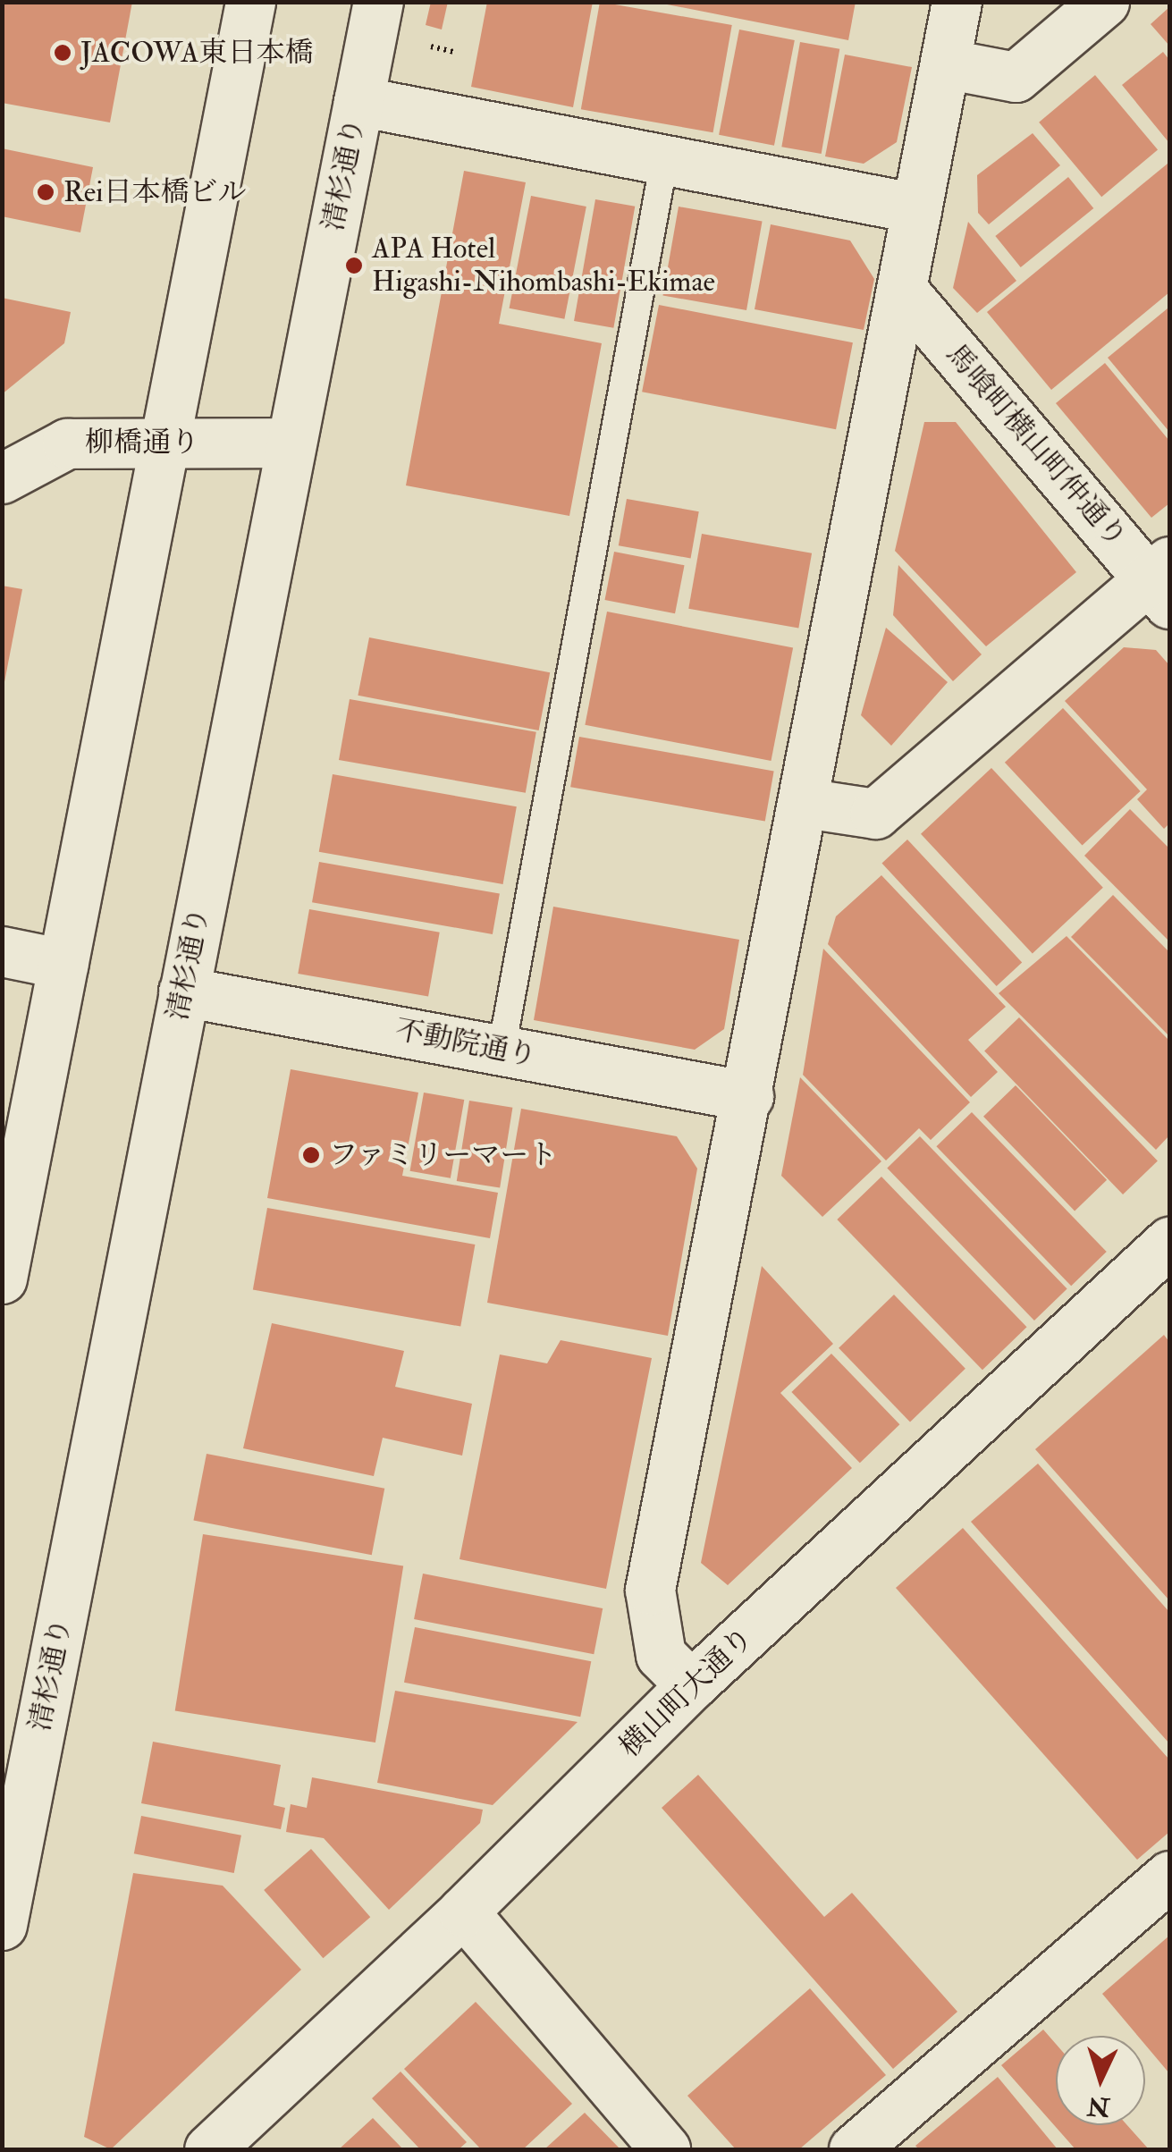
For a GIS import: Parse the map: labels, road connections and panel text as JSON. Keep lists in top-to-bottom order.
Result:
{
  "streets": {
    "street": [
      "清杉通り",
      "柳橋通り",
      "馬喰町横山町仲通り",
      "不動院通り",
      "横山町大通り"
    ]
  },
  "crossings": [
    ["清杉通り", "柳橋通り"],
    ["清杉通り", "不動院通り"]
  ],
  "places": [
    "JACOWA東日本橋",
    "Rei日本橋ビル",
    "APA Hotel Higashi-Nihombashi-Ekimae",
    "ファミリーマート"
  ],
  "north": "bottom"
}
